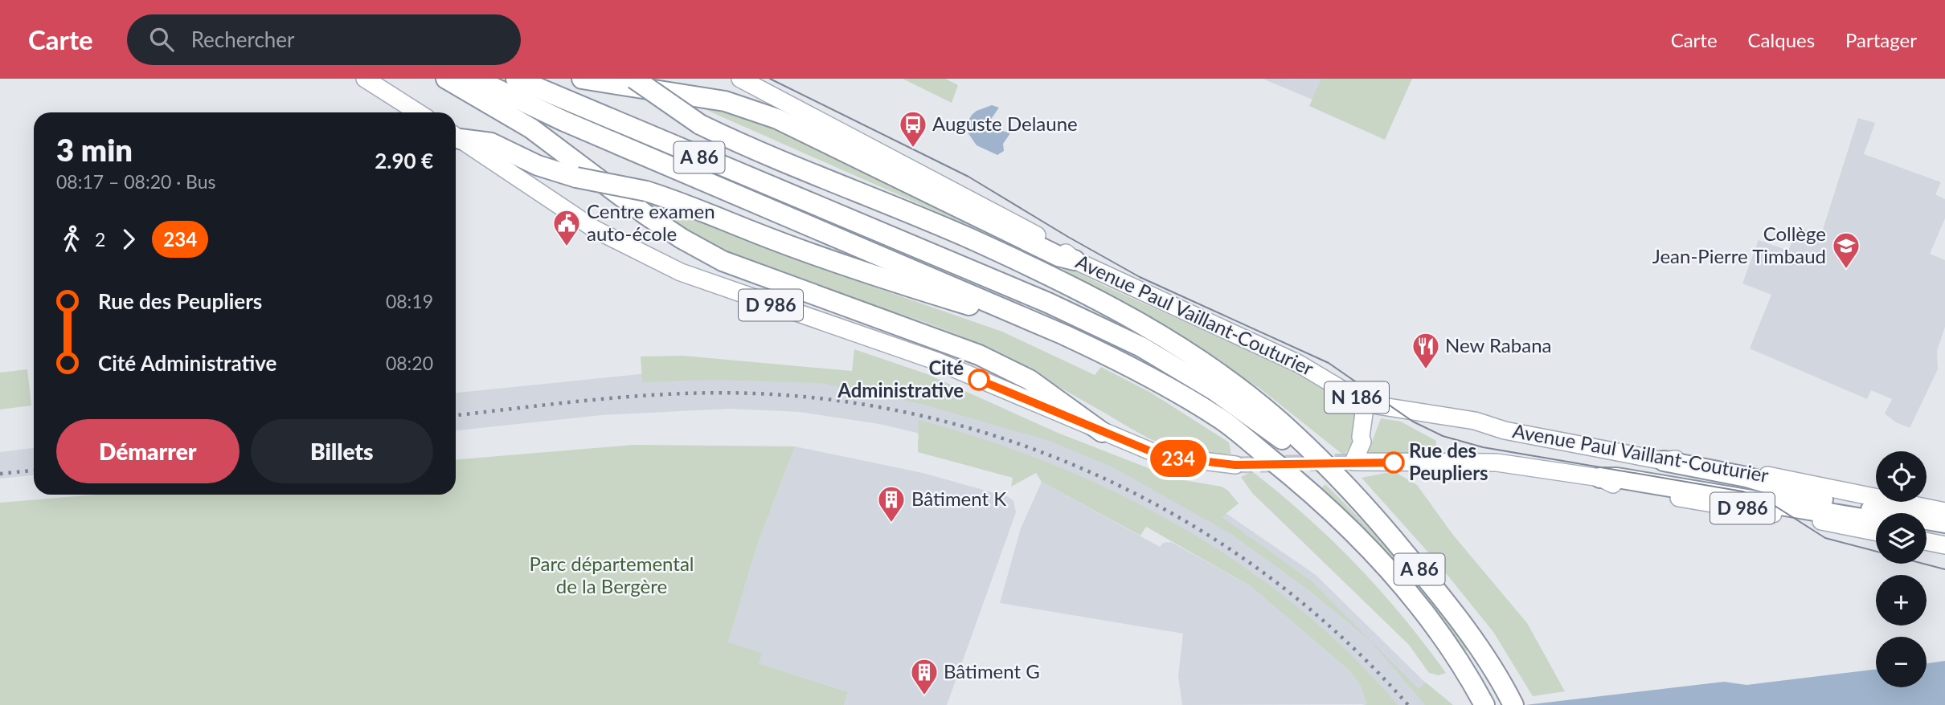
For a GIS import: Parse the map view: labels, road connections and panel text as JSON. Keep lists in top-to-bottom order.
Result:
{
  "streets": {
    "highway": ["A 86"],
    "main road": ["D 986", "Avenue Paul Vaillant-Couturier", "N 186"]
  },
  "parks": ["Parc départemental de la Bergère"],
  "places": {
    "bus stop": ["Auguste Delaune"],
    "public building": ["Centre examen auto-école"],
    "school or university": ["Collège Jean-Pierre Timbaud"],
    "restaurant": ["New Rabana"],
    "other": ["Cité Administrative", "Rue des Peupliers"],
    "building": ["Bâtiment K", "Bâtiment G"]
  },
  "lines": ["bus line 234"],
  "page": {
    "header": "Carte",
    "search": "Rechercher",
    "nav": ["Carte", "Calques", "Partager"],
    "on_map": "234",
    "heading": ["3 min", "08:17 – 08:20 · Bus", "2.90 €"],
    "legs": ["2", "234"],
    "list": [
      {
        "name": "Rue des Peupliers",
        "value": "08:19"
      },
      {
        "name": "Cité Administrative",
        "value": "08:20"
      }
    ],
    "buttons": ["Démarrer", "Billets"],
    "map_buttons": ["+", "−"]
  }
}
